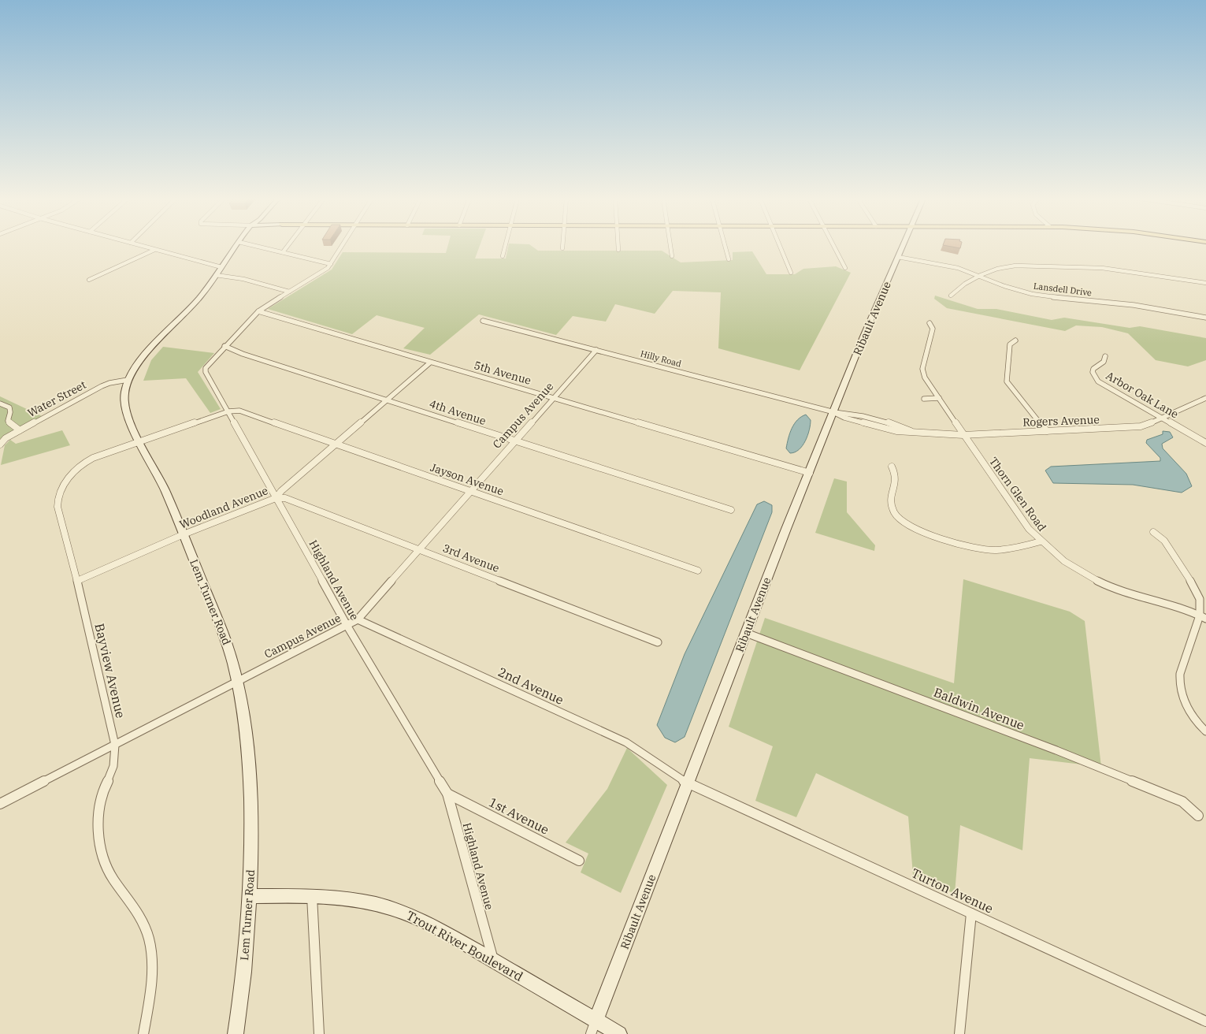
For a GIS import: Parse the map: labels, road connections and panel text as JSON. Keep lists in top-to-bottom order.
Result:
{
  "streets": {
    "street": [
      "Lansdell Drive",
      "Ribault Avenue",
      "Hilly Road",
      "5th Avenue",
      "Arbor Oak Lane",
      "Water Street",
      "4th Avenue",
      "Campus Avenue",
      "Rogers Avenue",
      "Jayson Avenue",
      "Thorn Glen Road",
      "Woodland Avenue",
      "3rd Avenue",
      "Highland Avenue",
      "Lem Turner Road",
      "Bayview Avenue",
      "2nd Avenue",
      "Baldwin Avenue",
      "1st Avenue",
      "Turton Avenue",
      "Trout River Boulevard"
    ]
  },
  "crossings": [
    ["Lansdell Drive", "Ribault Avenue"],
    ["Ribault Avenue", "Hilly Road"],
    ["Ribault Avenue", "5th Avenue"],
    ["Ribault Avenue", "Rogers Avenue"],
    ["Ribault Avenue", "2nd Avenue"],
    ["Ribault Avenue", "Baldwin Avenue"],
    ["Ribault Avenue", "Turton Avenue"],
    ["Ribault Avenue", "Trout River Boulevard"],
    ["Hilly Road", "Campus Avenue"],
    ["Hilly Road", "Rogers Avenue"],
    ["5th Avenue", "Campus Avenue"],
    ["5th Avenue", "Woodland Avenue"],
    ["5th Avenue", "Highland Avenue"],
    ["Arbor Oak Lane", "Rogers Avenue"],
    ["Water Street", "Lem Turner Road"],
    ["4th Avenue", "Campus Avenue"],
    ["4th Avenue", "Woodland Avenue"],
    ["4th Avenue", "Highland Avenue"],
    ["Campus Avenue", "Jayson Avenue"],
    ["Campus Avenue", "3rd Avenue"],
    ["Campus Avenue", "Highland Avenue"],
    ["Campus Avenue", "Lem Turner Road"],
    ["Campus Avenue", "Bayview Avenue"],
    ["Campus Avenue", "2nd Avenue"],
    ["Rogers Avenue", "Thorn Glen Road"],
    ["Jayson Avenue", "Woodland Avenue"],
    ["Jayson Avenue", "Highland Avenue"],
    ["Jayson Avenue", "Bayview Avenue"],
    ["Woodland Avenue", "3rd Avenue"],
    ["Woodland Avenue", "Highland Avenue"],
    ["Woodland Avenue", "Lem Turner Road"],
    ["Woodland Avenue", "Bayview Avenue"],
    ["3rd Avenue", "Highland Avenue"],
    ["Highland Avenue", "Bayview Avenue"],
    ["Highland Avenue", "1st Avenue"],
    ["Highland Avenue", "Trout River Boulevard"],
    ["Lem Turner Road", "Bayview Avenue"],
    ["Lem Turner Road", "Trout River Boulevard"],
    ["2nd Avenue", "Turton Avenue"]
  ]
}
